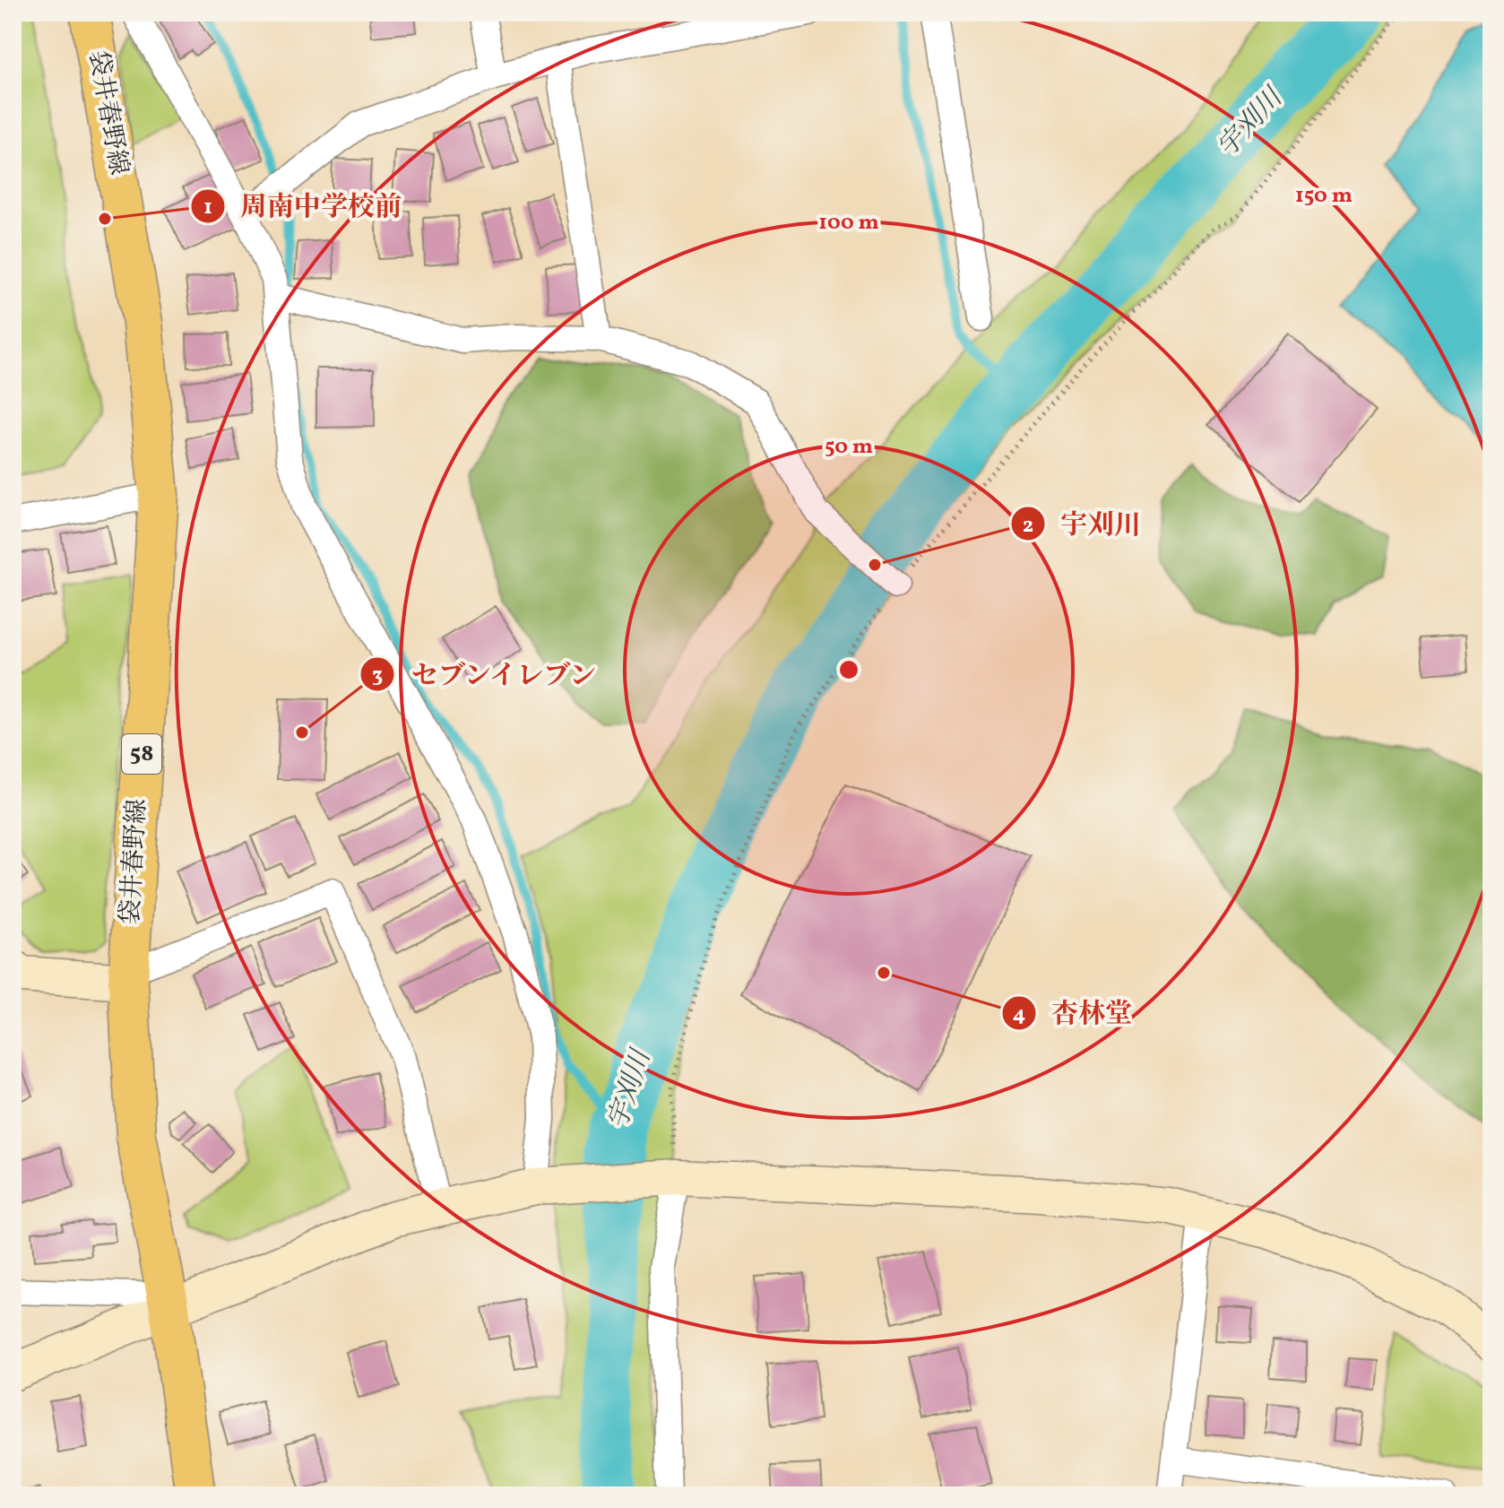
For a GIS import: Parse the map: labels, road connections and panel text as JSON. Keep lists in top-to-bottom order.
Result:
{
  "streets": {
    "main road": ["袋井春野線", "58"]
  },
  "water": ["宇刈川"],
  "places": [
    "周南中学校前",
    "宇刈川",
    "セブンイレブン",
    "杏林堂"
  ],
  "rings": ["150 m", "100 m", "50 m"]
}
